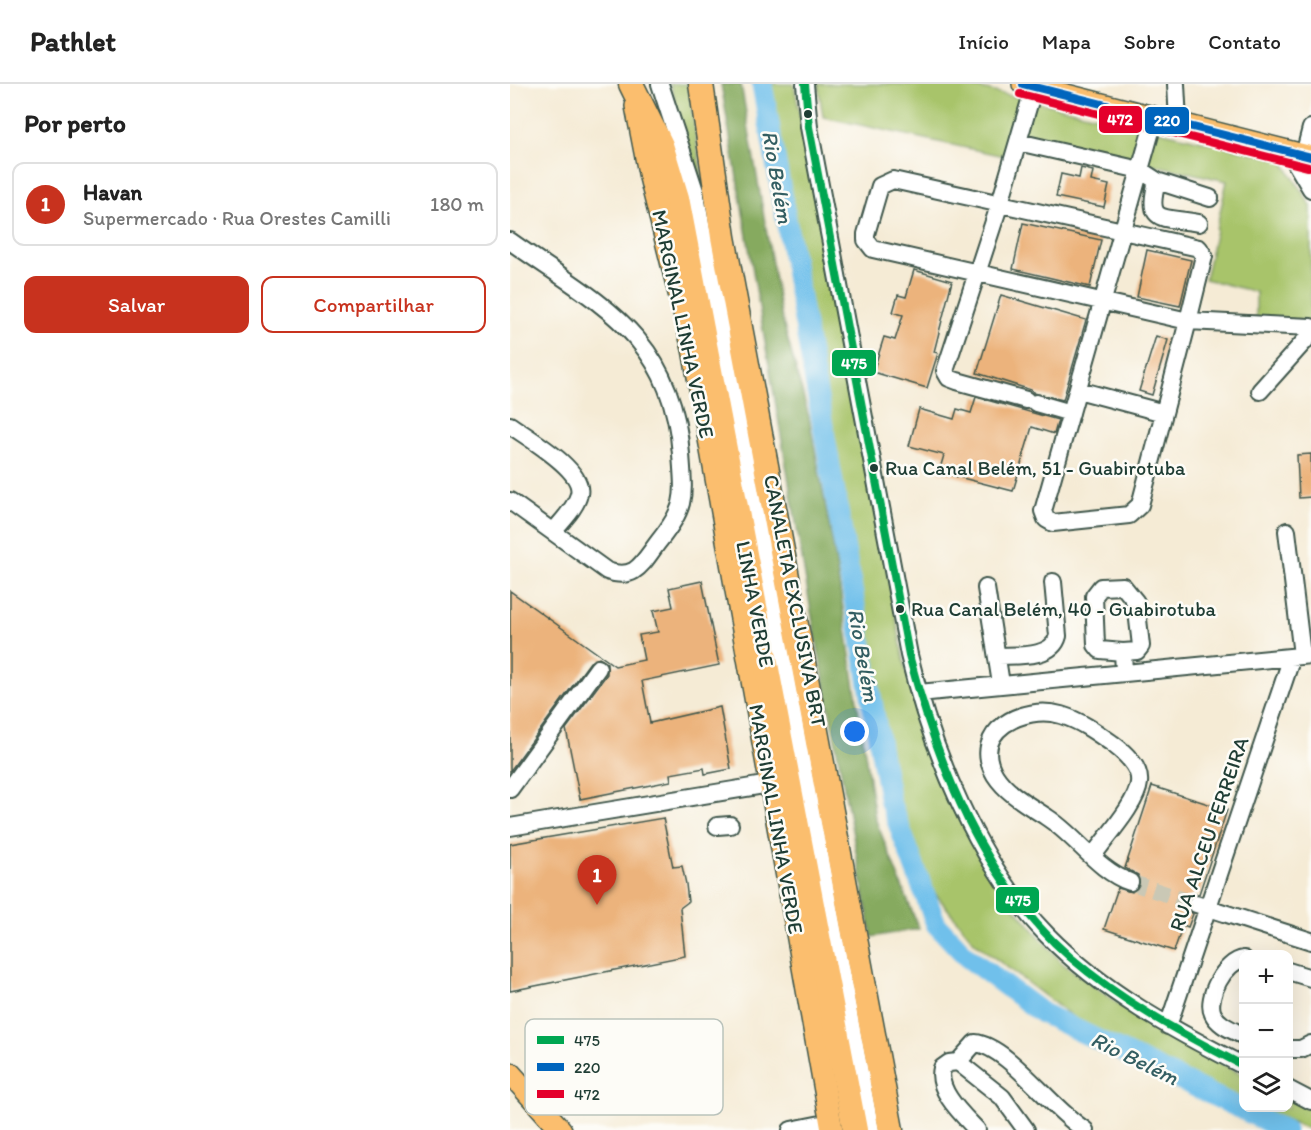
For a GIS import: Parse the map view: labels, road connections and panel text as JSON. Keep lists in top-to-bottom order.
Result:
{
  "streets": {
    "highway": ["LINHA VERDE"],
    "main road": ["MARGINAL LINHA VERDE"],
    "street": ["CANALETA EXCLUSIVA BRT", "RUA ALCEU FERREIRA"]
  },
  "crossings": [
    ["MARGINAL LINHA VERDE", "LINHA VERDE"]
  ],
  "water": ["Rio Belém"],
  "places": ["Rua Canal Belém, 51 - Guabirotuba", "Rua Canal Belém, 40 - Guabirotuba"],
  "lines": ["transit line 475", "transit line 220", "transit line 472"],
  "legend": ["475", "220", "472"],
  "page": {
    "header": "Pathlet",
    "nav": [
      "Início",
      "Mapa",
      "Sobre",
      "Contato"
    ],
    "heading": "Por perto",
    "list": [
      {
        "mark": "1",
        "name": "Havan",
        "note": "Supermercado · Rua Orestes Camilli",
        "value": "180 m"
      }
    ],
    "buttons": ["Salvar", "Compartilhar"],
    "pins": "1",
    "map_buttons": ["+", "−"]
  }
}
